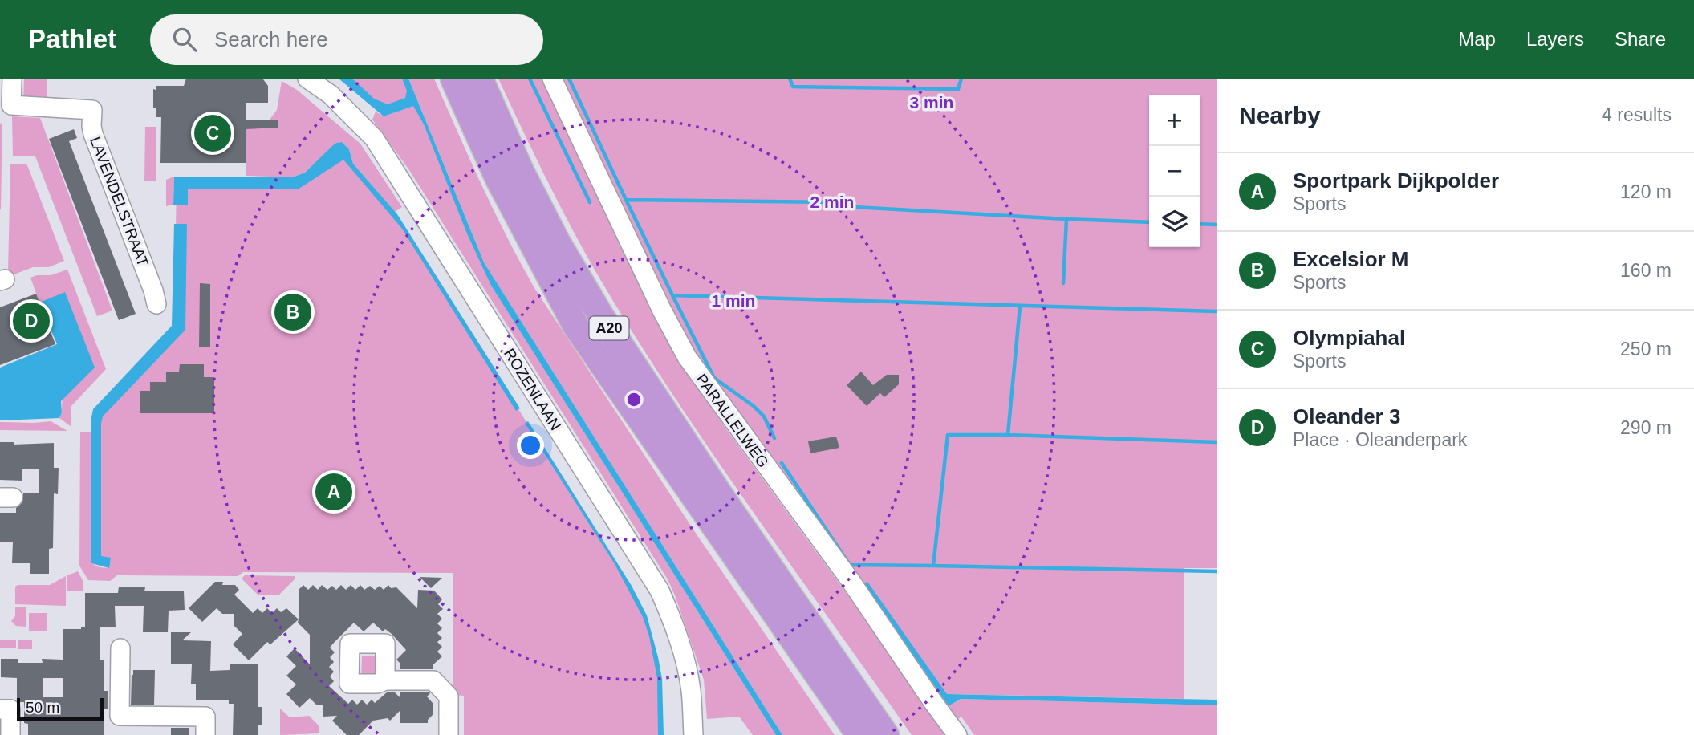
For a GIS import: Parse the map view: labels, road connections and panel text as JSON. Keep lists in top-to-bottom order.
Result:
{
  "streets": {
    "highway": ["A20"],
    "street": ["LAVENDELSTRAAT", "ROZENLAAN", "PARALLELWEG"]
  },
  "scale_bar": "50 m",
  "page": {
    "header": "Pathlet",
    "search": "Search here",
    "nav": ["Map", "Layers", "Share"],
    "heading": ["Nearby", "4 results"],
    "map_buttons": ["+", "−"],
    "pins": [
      "C",
      "B",
      "D",
      "A"
    ],
    "list": [
      {
        "mark": "A",
        "name": "Sportpark Dijkpolder",
        "note": "Sports",
        "value": "120 m"
      },
      {
        "mark": "B",
        "name": "Excelsior M",
        "note": "Sports",
        "value": "160 m"
      },
      {
        "mark": "C",
        "name": "Olympiahal",
        "note": "Sports",
        "value": "250 m"
      },
      {
        "mark": "D",
        "name": "Oleander 3",
        "note": "Place · Oleanderpark",
        "value": "290 m"
      }
    ],
    "scale": "50 m"
  },
  "rings": ["3 min", "2 min", "1 min"]
}
